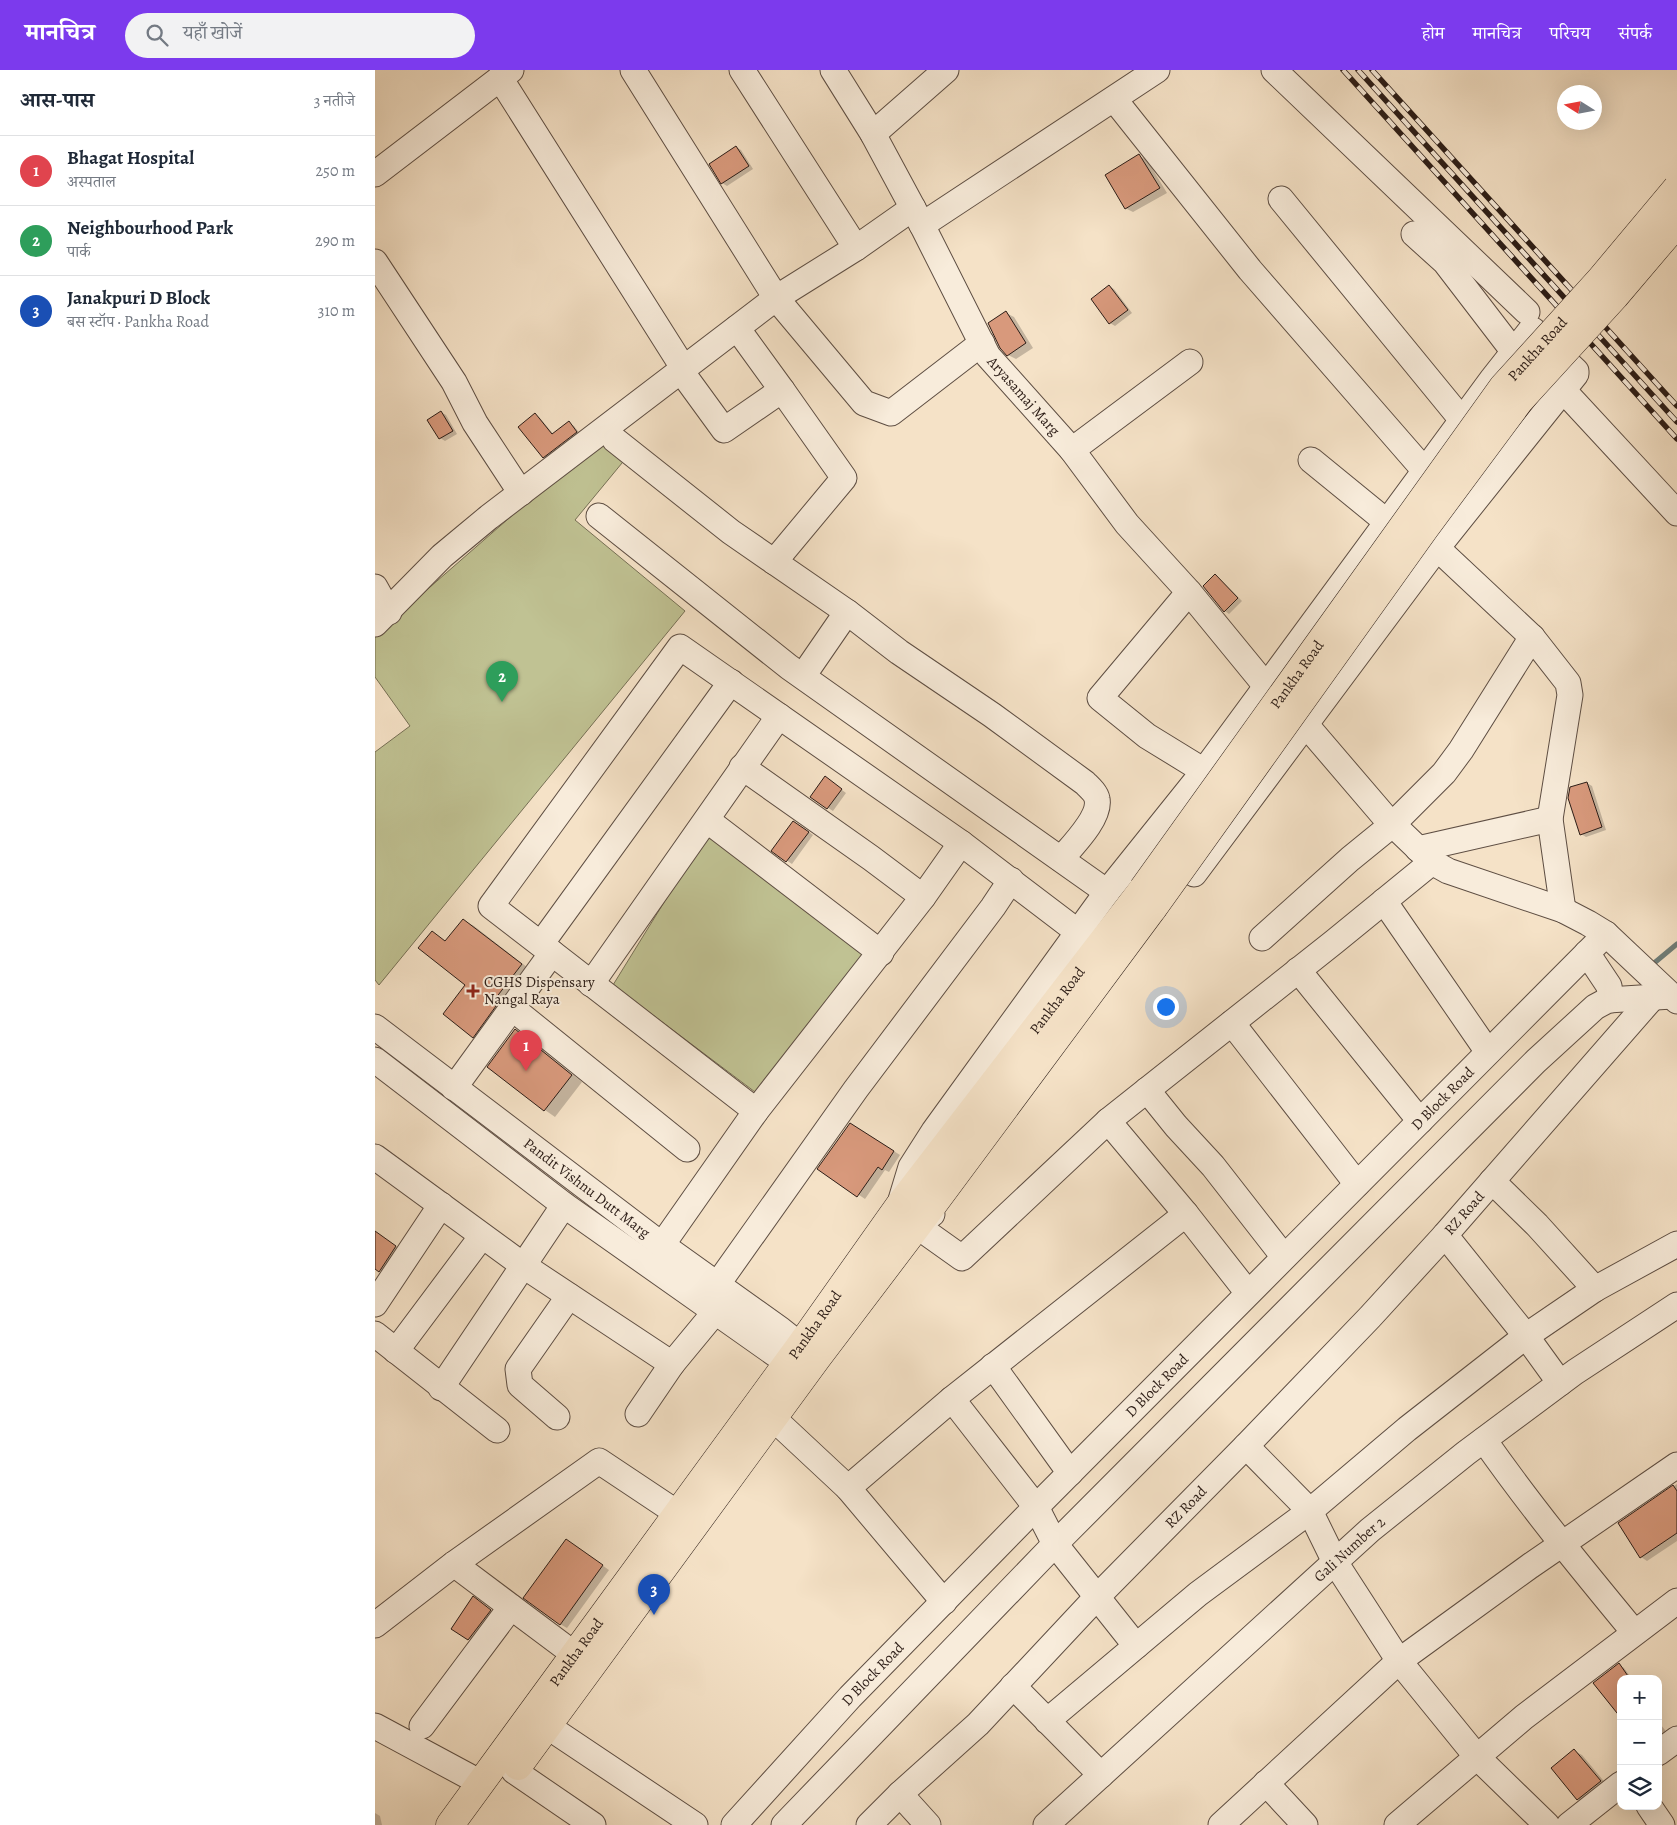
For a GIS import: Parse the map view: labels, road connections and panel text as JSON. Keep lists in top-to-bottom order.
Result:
{
  "streets": {
    "main road": ["Pankha Road"],
    "street": [
      "Aryasamaj Marg",
      "D Block Road",
      "Pandit Vishnu Dutt Marg",
      "RZ Road",
      "Gali Number 2"
    ]
  },
  "crossings": [
    ["Pankha Road", "Pandit Vishnu Dutt Marg"],
    ["Aryasamaj Marg", "D Block Road"],
    ["Aryasamaj Marg", "RZ Road"]
  ],
  "places": {
    "health": ["CGHS Dispensary Nangal Raya"]
  },
  "north": "left",
  "page": {
    "header": "मानचित्र",
    "search": "यहाँ खोजें",
    "nav": [
      "होम",
      "मानचित्र",
      "परिचय",
      "संपर्क"
    ],
    "heading": ["आस-पास", "3 नतीजे"],
    "list": [
      {
        "mark": "1",
        "name": "Bhagat Hospital",
        "note": "अस्पताल",
        "value": "250 m"
      },
      {
        "mark": "2",
        "name": "Neighbourhood Park",
        "note": "पार्क",
        "value": "290 m"
      },
      {
        "mark": "3",
        "name": "Janakpuri D Block",
        "note": "बस स्टॉप · Pankha Road",
        "value": "310 m"
      }
    ],
    "pins": ["2", "1", "3"],
    "map_buttons": ["+", "−"]
  }
}
